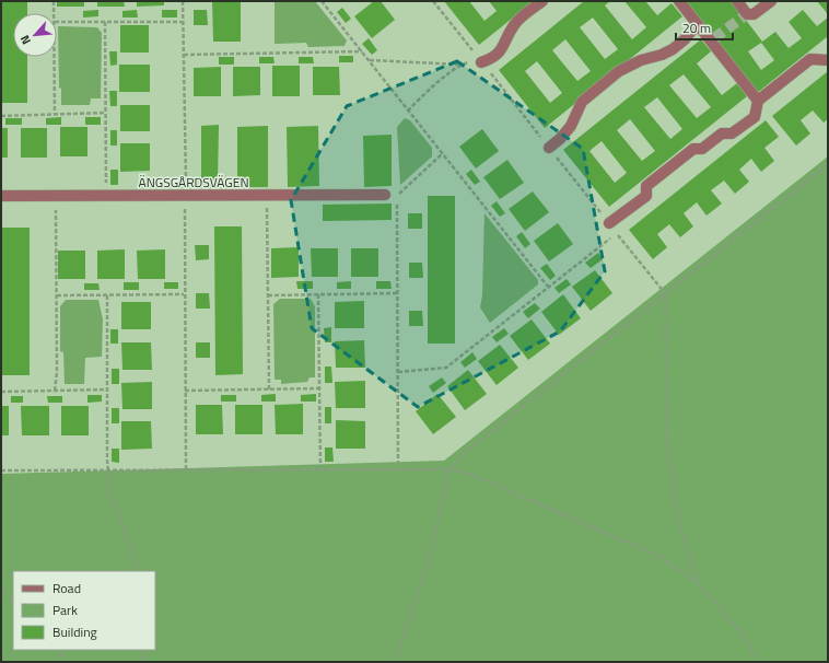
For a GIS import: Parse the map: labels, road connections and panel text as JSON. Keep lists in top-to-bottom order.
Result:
{
  "streets": {
    "street": ["ÄNGSGÅRDSVÄGEN"]
  },
  "legend": ["Road", "Park", "Building"],
  "scale_bar": "20 m",
  "north": "bottom left"
}
